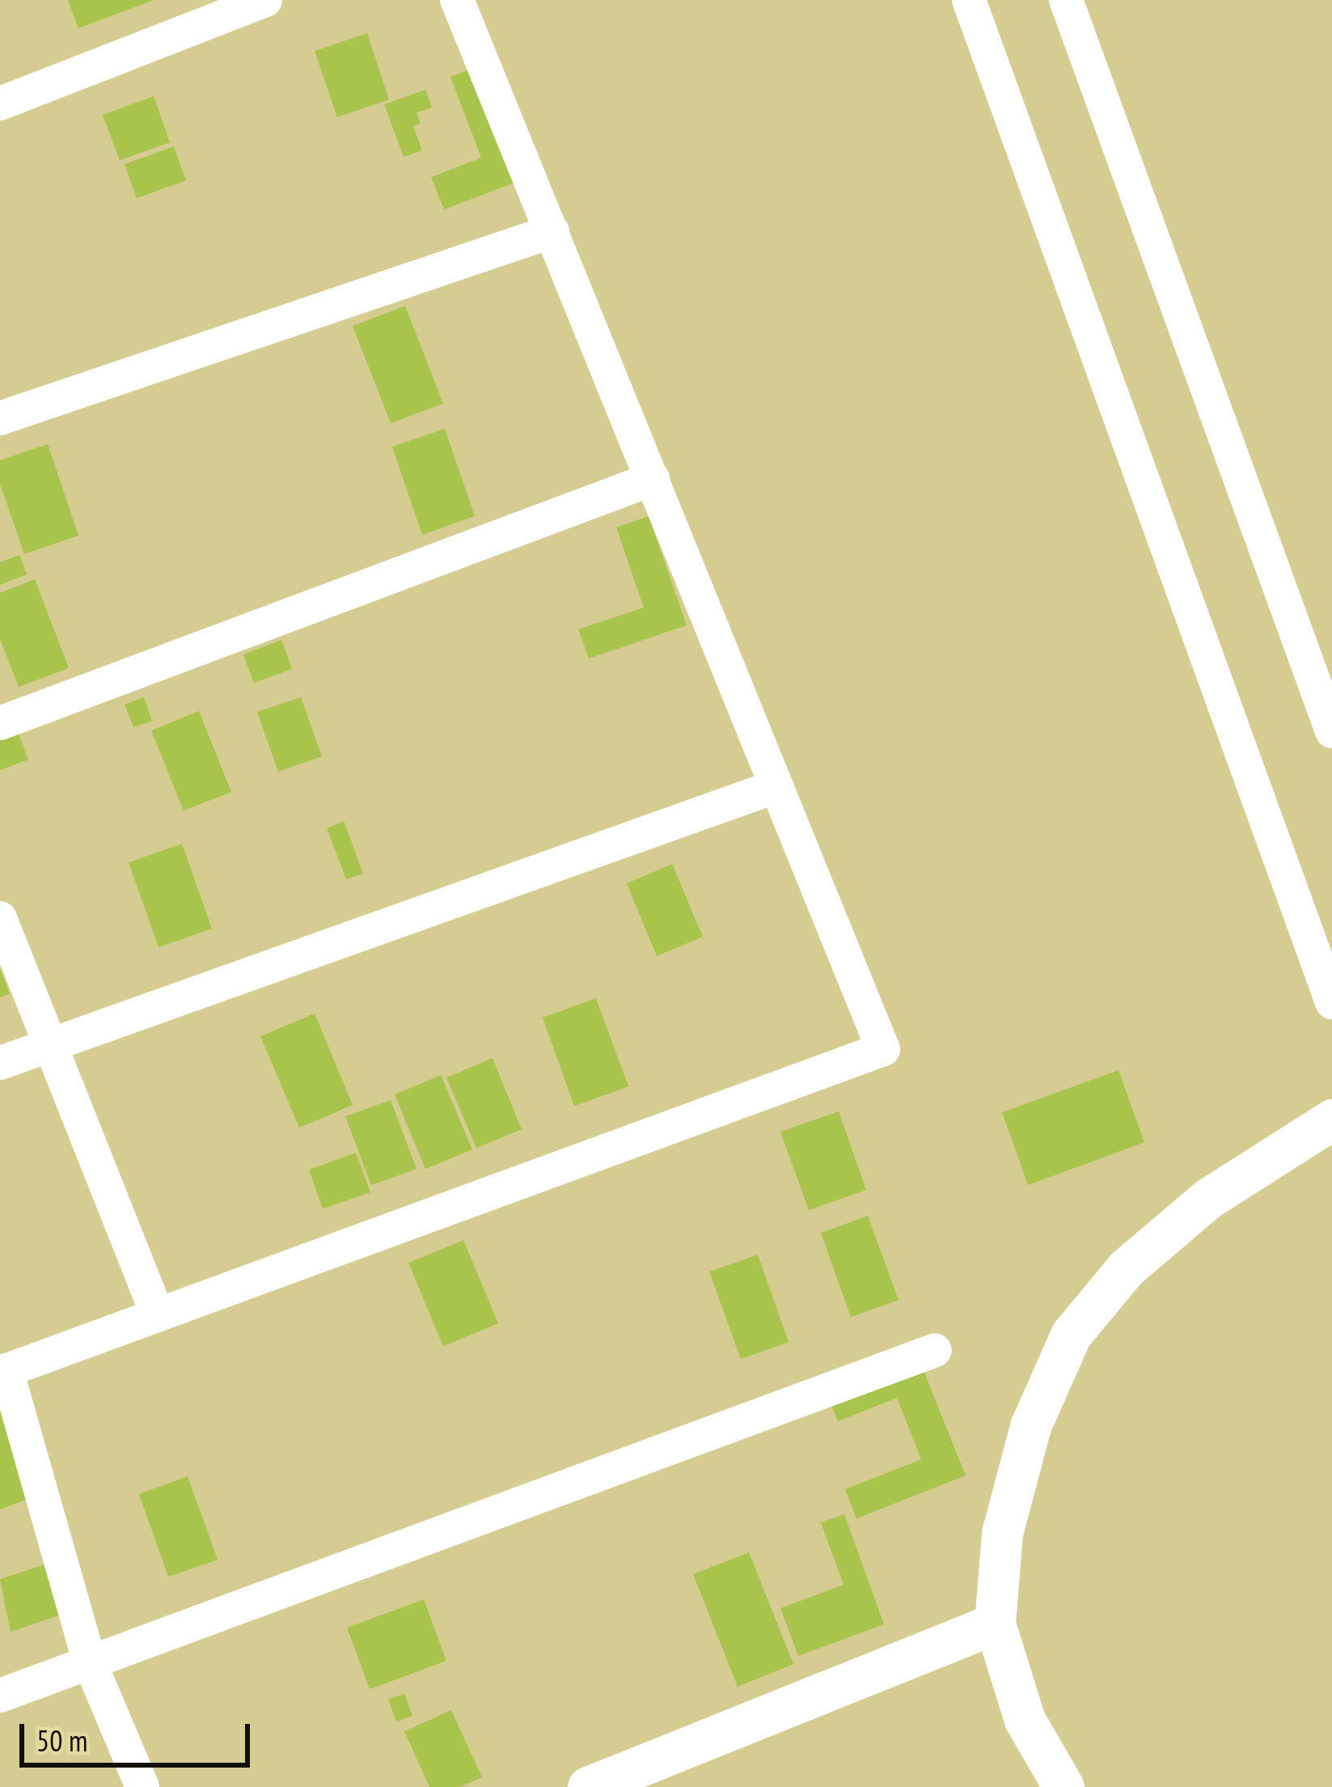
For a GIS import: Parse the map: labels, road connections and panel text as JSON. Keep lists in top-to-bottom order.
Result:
{
  "scale_bar": "50 m"
}
